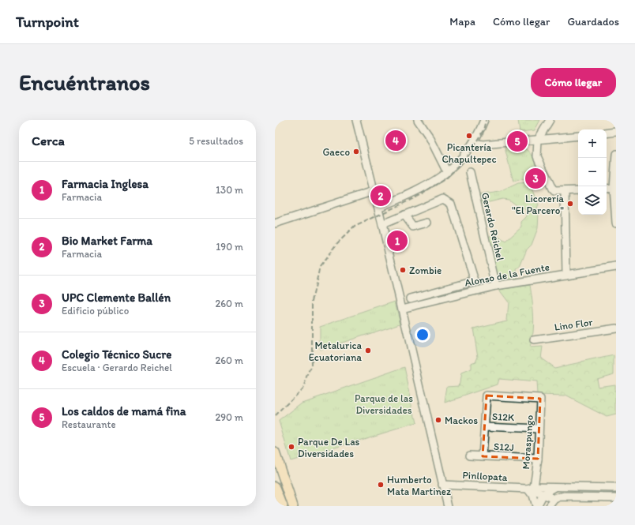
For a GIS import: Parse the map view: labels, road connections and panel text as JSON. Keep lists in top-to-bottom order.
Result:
{
  "streets": {
    "street": [
      "Gerardo Reichel",
      "Alonso de la Fuente",
      "Lino Flor",
      "S12K",
      "Moraspungo",
      "S12J",
      "Pinllopata"
    ]
  },
  "crossings": [
    ["Gerardo Reichel", "Alonso de la Fuente"],
    ["S12K", "Moraspungo"],
    ["Moraspungo", "S12J"],
    ["Moraspungo", "Pinllopata"]
  ],
  "parks": ["Parque de las Diversidades"],
  "places": [
    "Picantería Chapultepec",
    "Gaeco",
    "Licorería \"El Parcero\"",
    "Zombie",
    "Metalurica Ecuatoriana",
    "Mackos",
    "Parque De Las Diversidades",
    "Humberto Mata Martinez"
  ],
  "page": {
    "header": "Turnpoint",
    "nav": ["Mapa", "Cómo llegar", "Guardados"],
    "buttons": "Cómo llegar",
    "title": "Encuéntranos",
    "heading": ["Cerca", "5 resultados"],
    "pins": [
      "4",
      "5",
      "3",
      "2",
      "1"
    ],
    "map_buttons": ["+", "−"],
    "list": [
      {
        "mark": "1",
        "name": "Farmacia Inglesa",
        "note": "Farmacia",
        "value": "130 m"
      },
      {
        "mark": "2",
        "name": "Bio Market Farma",
        "note": "Farmacia",
        "value": "190 m"
      },
      {
        "mark": "3",
        "name": "UPC Clemente Ballén",
        "note": "Edificio público",
        "value": "260 m"
      },
      {
        "mark": "4",
        "name": "Colegio Técnico Sucre",
        "note": "Escuela · Gerardo Reichel",
        "value": "260 m"
      },
      {
        "mark": "5",
        "name": "Los caldos de mamá fina",
        "note": "Restaurante",
        "value": "290 m"
      }
    ]
  }
}
